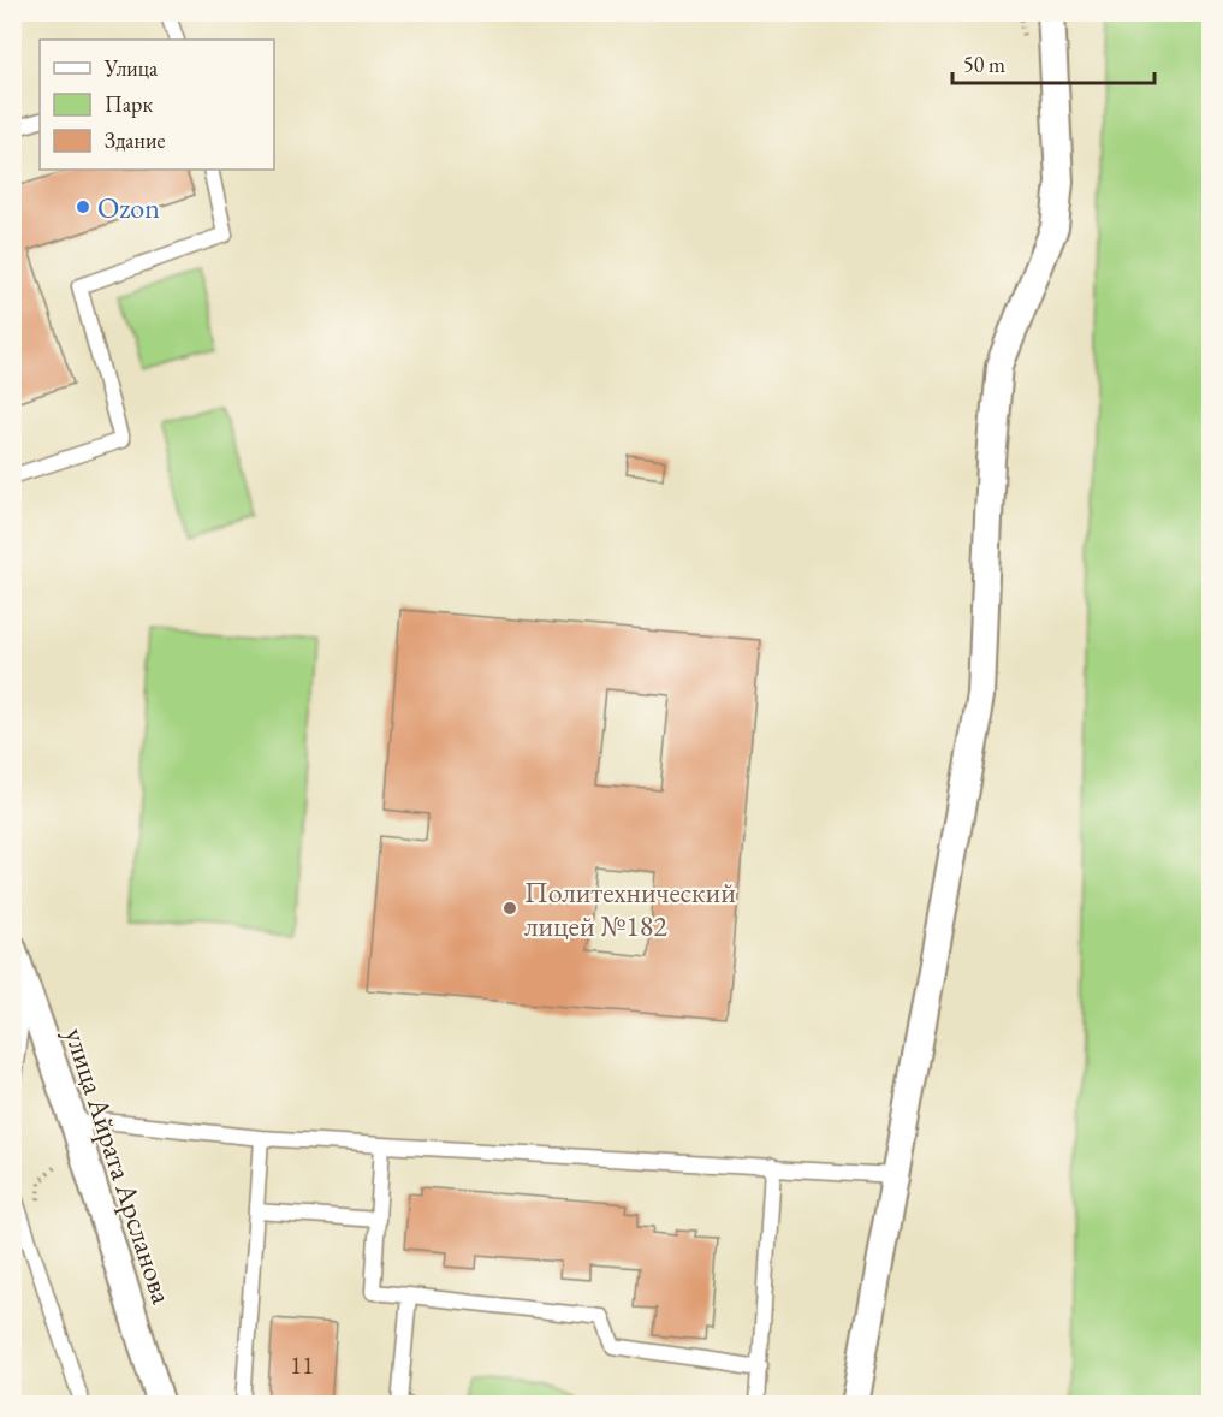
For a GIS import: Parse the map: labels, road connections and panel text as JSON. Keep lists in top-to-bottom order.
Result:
{
  "streets": {
    "street": ["улица Айрата Арсланова"]
  },
  "places": ["Ozon", "Политехнический лицей №182"],
  "house_numbers": ["11"],
  "legend": ["Улица", "Парк", "Здание"],
  "scale_bar": "50 m"
}
